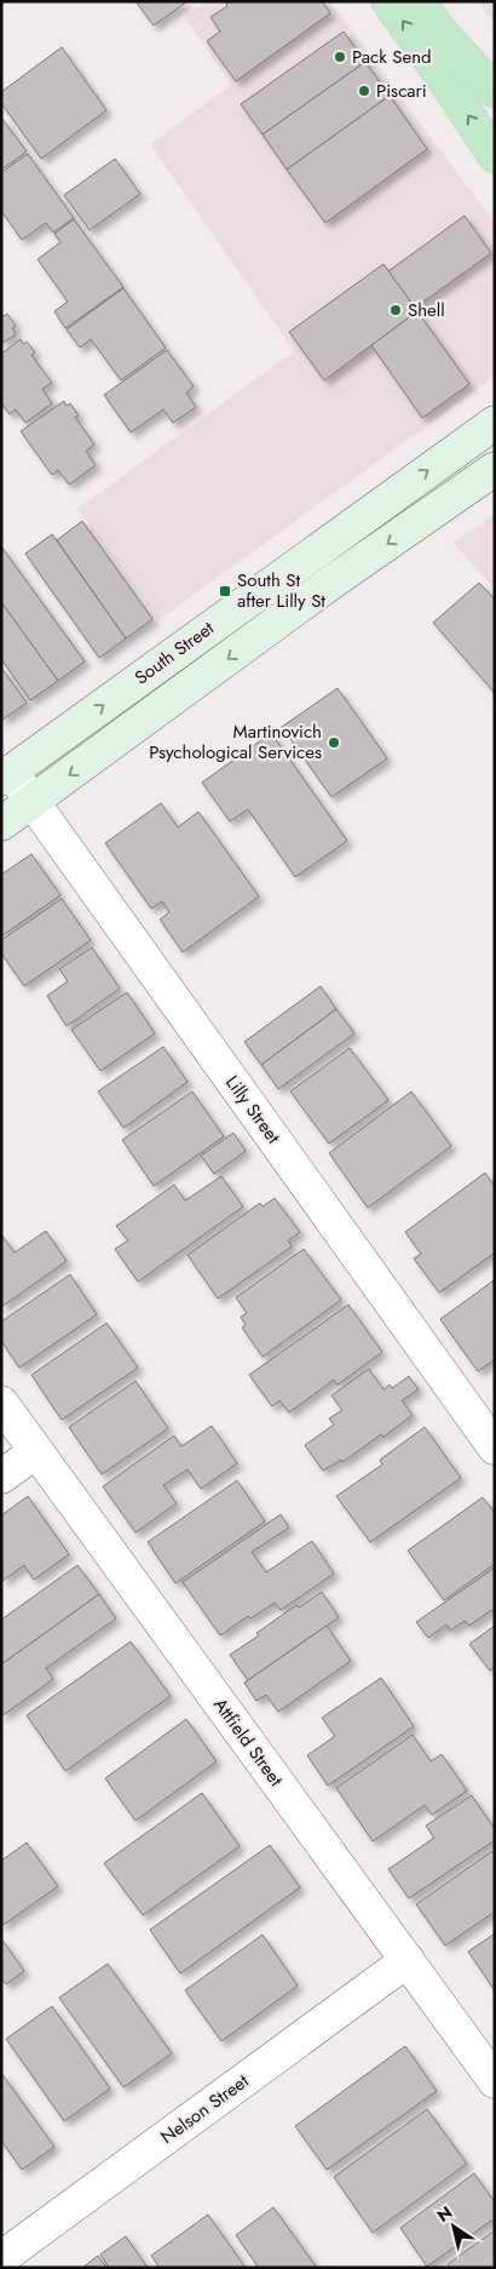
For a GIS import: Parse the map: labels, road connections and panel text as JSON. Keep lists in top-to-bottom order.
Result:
{
  "streets": {
    "main road": ["South Street"],
    "street": ["Lilly Street", "Attfield Street", "Nelson Street"]
  },
  "crossings": [
    ["South Street", "Lilly Street"],
    ["Attfield Street", "Nelson Street"]
  ],
  "places": {
    "other": [
      "Pack Send",
      "Piscari",
      "Shell",
      "Martinovich Psychological Services"
    ],
    "transit": ["South St after Lilly St"]
  },
  "north": "top left"
}
